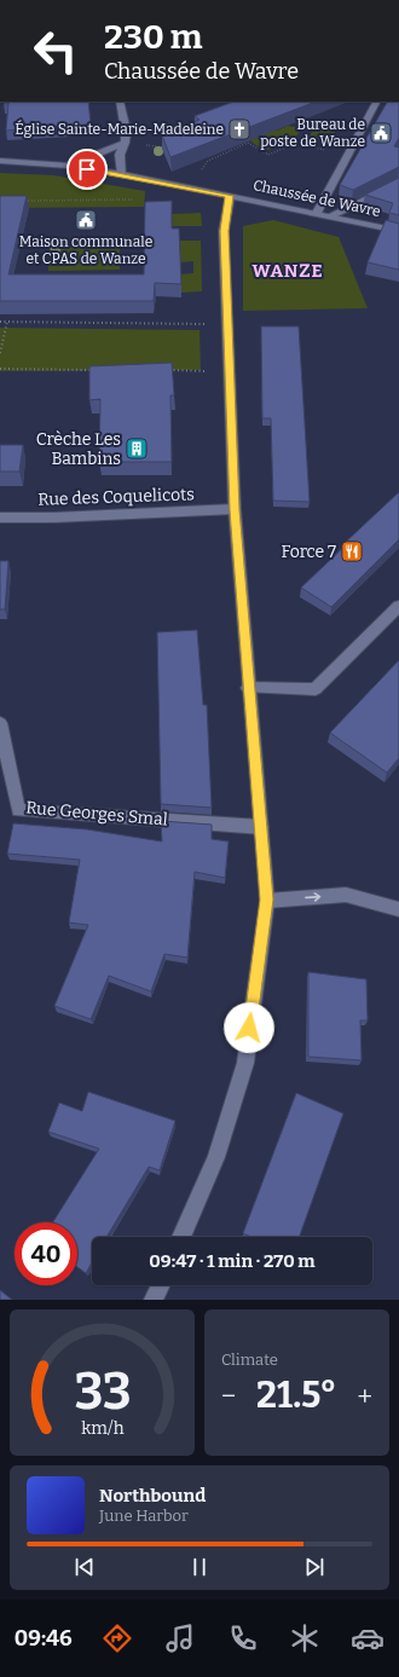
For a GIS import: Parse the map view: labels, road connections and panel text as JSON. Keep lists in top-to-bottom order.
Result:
{
  "streets": {
    "street": ["Chaussée de Wavre", "Rue des Coquelicots", "Rue Georges Smal"]
  },
  "districts": ["WANZE"],
  "places": {
    "church": ["Église Sainte-Marie-Madeleine"],
    "public building": ["Bureau de poste de Wanze", "Maison communale et CPAS de Wanze"],
    "building": ["Crèche Les Bambins"],
    "restaurant": ["Force 7"]
  },
  "page": {
    "turn": ["230 m", "Chaussée de Wavre"],
    "limit": "40",
    "trip": "09:47 · 1 min · 270 m",
    "tile": "Climate",
    "heat": ["−", "21.5°", "+"],
    "song": ["Northbound", "June Harbor"],
    "tabs": "09:46",
    "gauge": ["33", "km/h"]
  }
}
